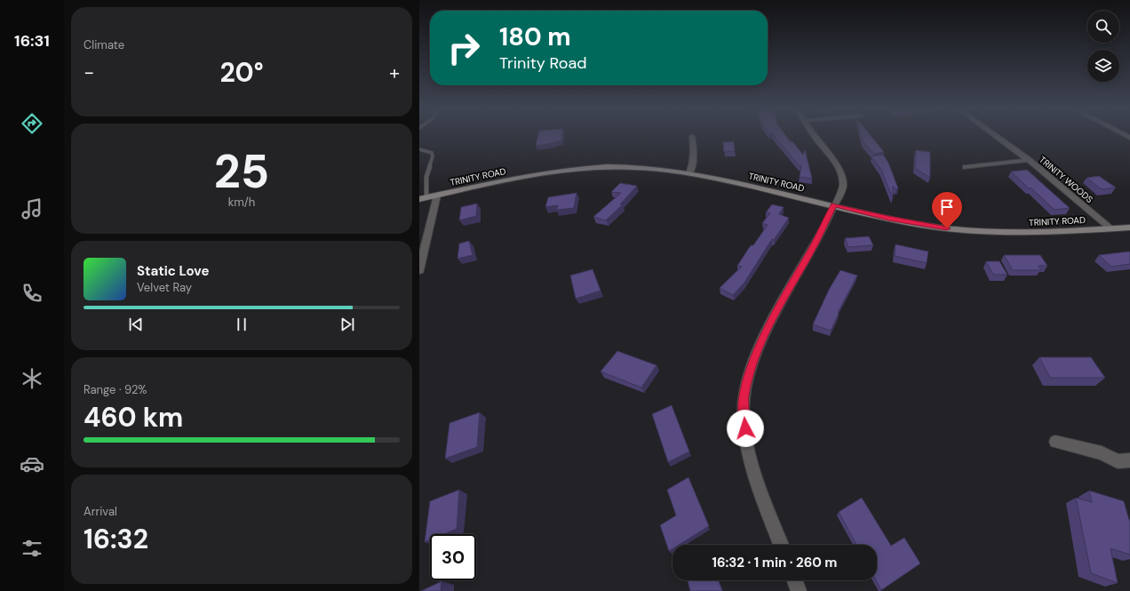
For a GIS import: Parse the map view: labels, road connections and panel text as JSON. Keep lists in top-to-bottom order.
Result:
{
  "streets": {
    "main road": ["TRINITY ROAD"],
    "street": ["TRINITY WOODS"]
  },
  "crossings": [
    ["TRINITY ROAD", "TRINITY WOODS"]
  ],
  "page": {
    "tabs": "16:31",
    "tile": [
      "Climate",
      ["25", "km/h"],
      ["Range · 92%", "460 km"],
      ["Arrival", "16:32"]
    ],
    "turn": ["180 m", "Trinity Road"],
    "heat": ["−", "20°", "+"],
    "song": ["Static Love", "Velvet Ray"],
    "limit": "30",
    "trip": "16:32 · 1 min · 260 m"
  }
}
